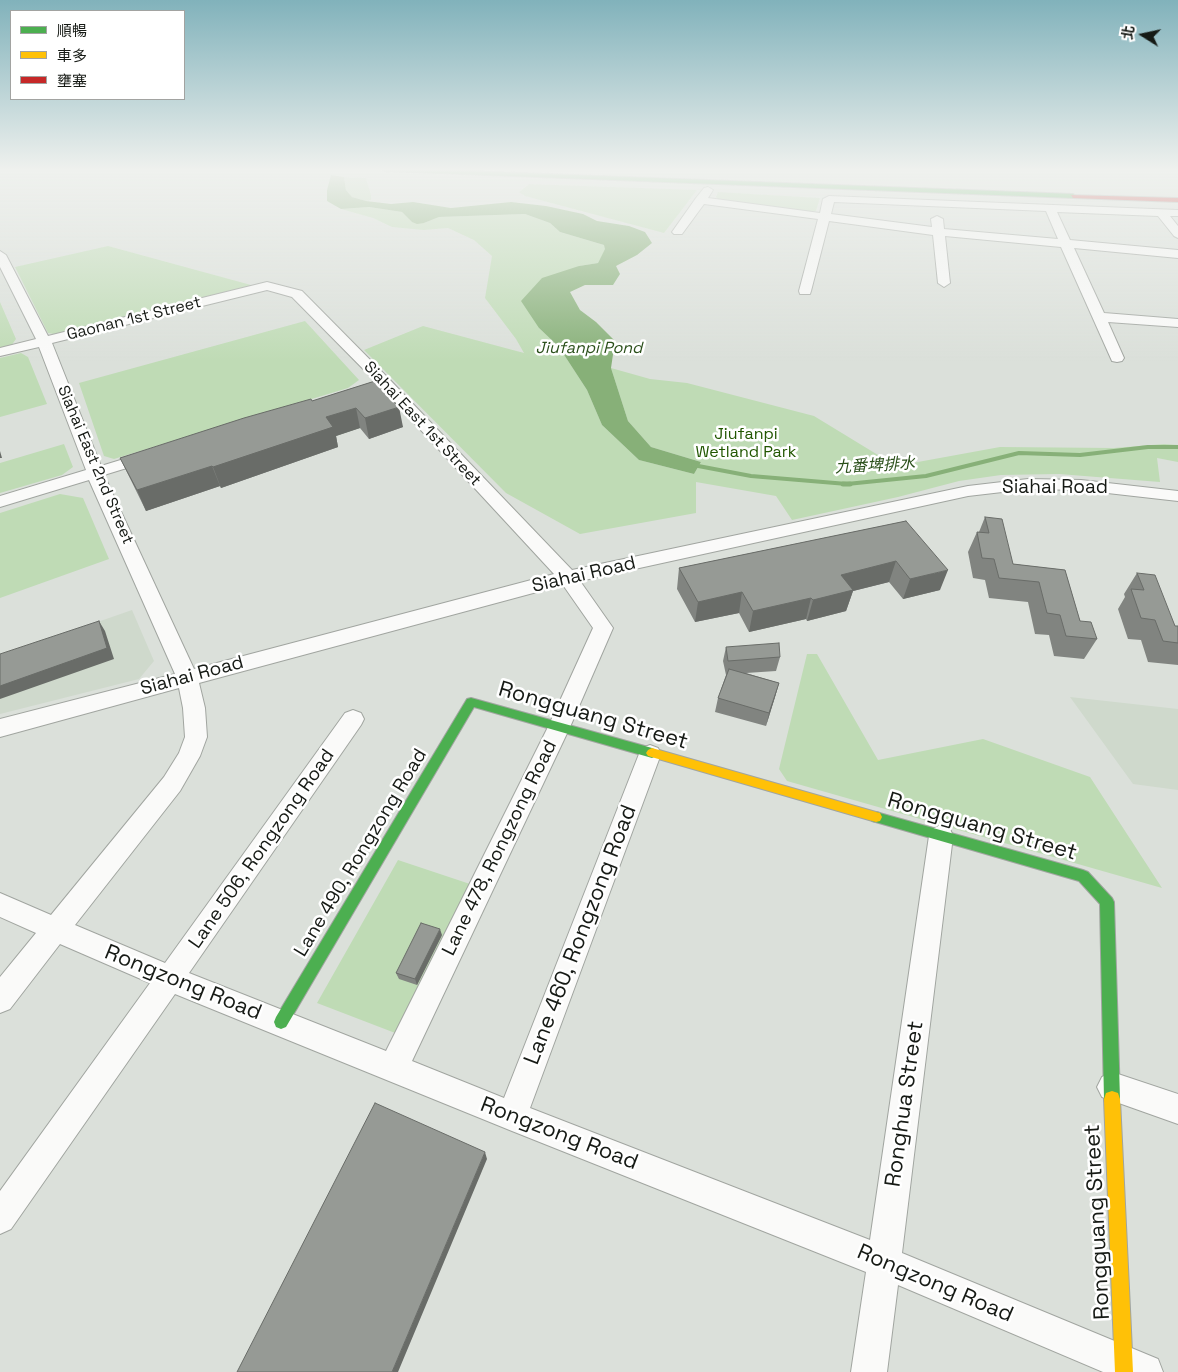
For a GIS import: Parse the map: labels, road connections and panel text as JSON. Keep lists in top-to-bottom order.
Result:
{
  "streets": {
    "main road": ["Rongguang Street", "Lane 490, Rongzong Road"],
    "street": [
      "Gaonan 1st Street",
      "Siahai East 1st Street",
      "Siahai East 2nd Street",
      "Siahai Road",
      "Lane 478, Rongzong Road",
      "Lane 506, Rongzong Road",
      "Lane 460, Rongzong Road",
      "Rongzong Road",
      "Ronghua Street"
    ]
  },
  "crossings": [
    ["Gaonan 1st Street", "Siahai East 1st Street"],
    ["Gaonan 1st Street", "Siahai East 2nd Street"],
    ["Siahai East 1st Street", "Siahai Road"],
    ["Siahai East 1st Street", "Lane 478, Rongzong Road"],
    ["Siahai East 2nd Street", "Siahai Road"],
    ["Siahai East 2nd Street", "Rongzong Road"],
    ["Siahai Road", "Lane 478, Rongzong Road"],
    ["Rongguang Street", "Lane 478, Rongzong Road"],
    ["Rongguang Street", "Lane 490, Rongzong Road"],
    ["Rongguang Street", "Lane 460, Rongzong Road"],
    ["Rongguang Street", "Rongzong Road"],
    ["Rongguang Street", "Ronghua Street"],
    ["Lane 478, Rongzong Road", "Rongzong Road"],
    ["Lane 506, Rongzong Road", "Rongzong Road"],
    ["Lane 490, Rongzong Road", "Rongzong Road"],
    ["Lane 460, Rongzong Road", "Rongzong Road"],
    ["Rongzong Road", "Ronghua Street"]
  ],
  "water": ["Jiufanpi Pond", "九番埤排水"],
  "parks": ["Jiufanpi Wetland Park"],
  "legend": ["順暢", "車多", "壅塞"],
  "north": "left"
}
